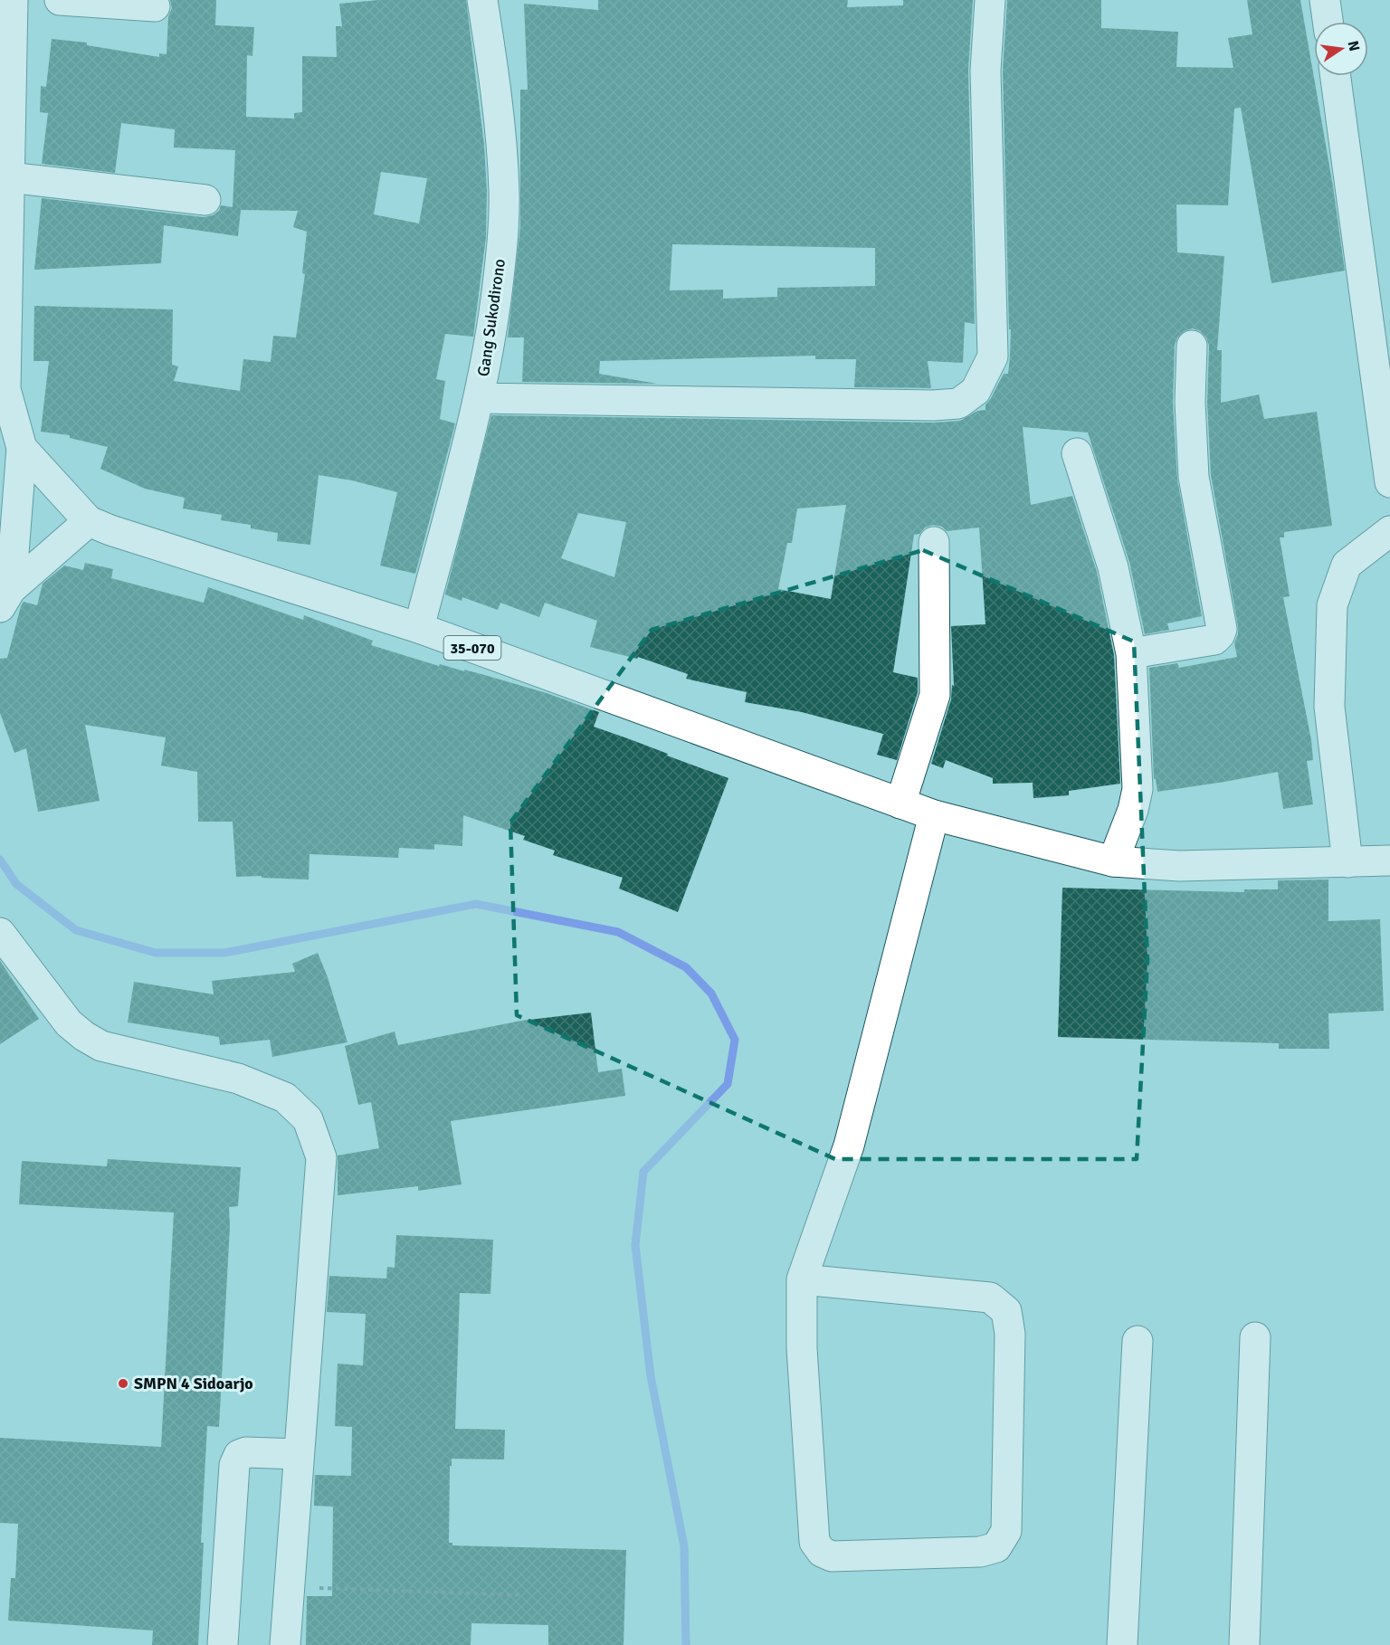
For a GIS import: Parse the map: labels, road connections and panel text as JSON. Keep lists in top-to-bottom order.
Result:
{
  "streets": {
    "street": ["Gang Sukodirono", "35-070"]
  },
  "crossings": [
    ["Gang Sukodirono", "35-070"]
  ],
  "places": ["SMPN 4 Sidoarjo"],
  "north": "right"
}
